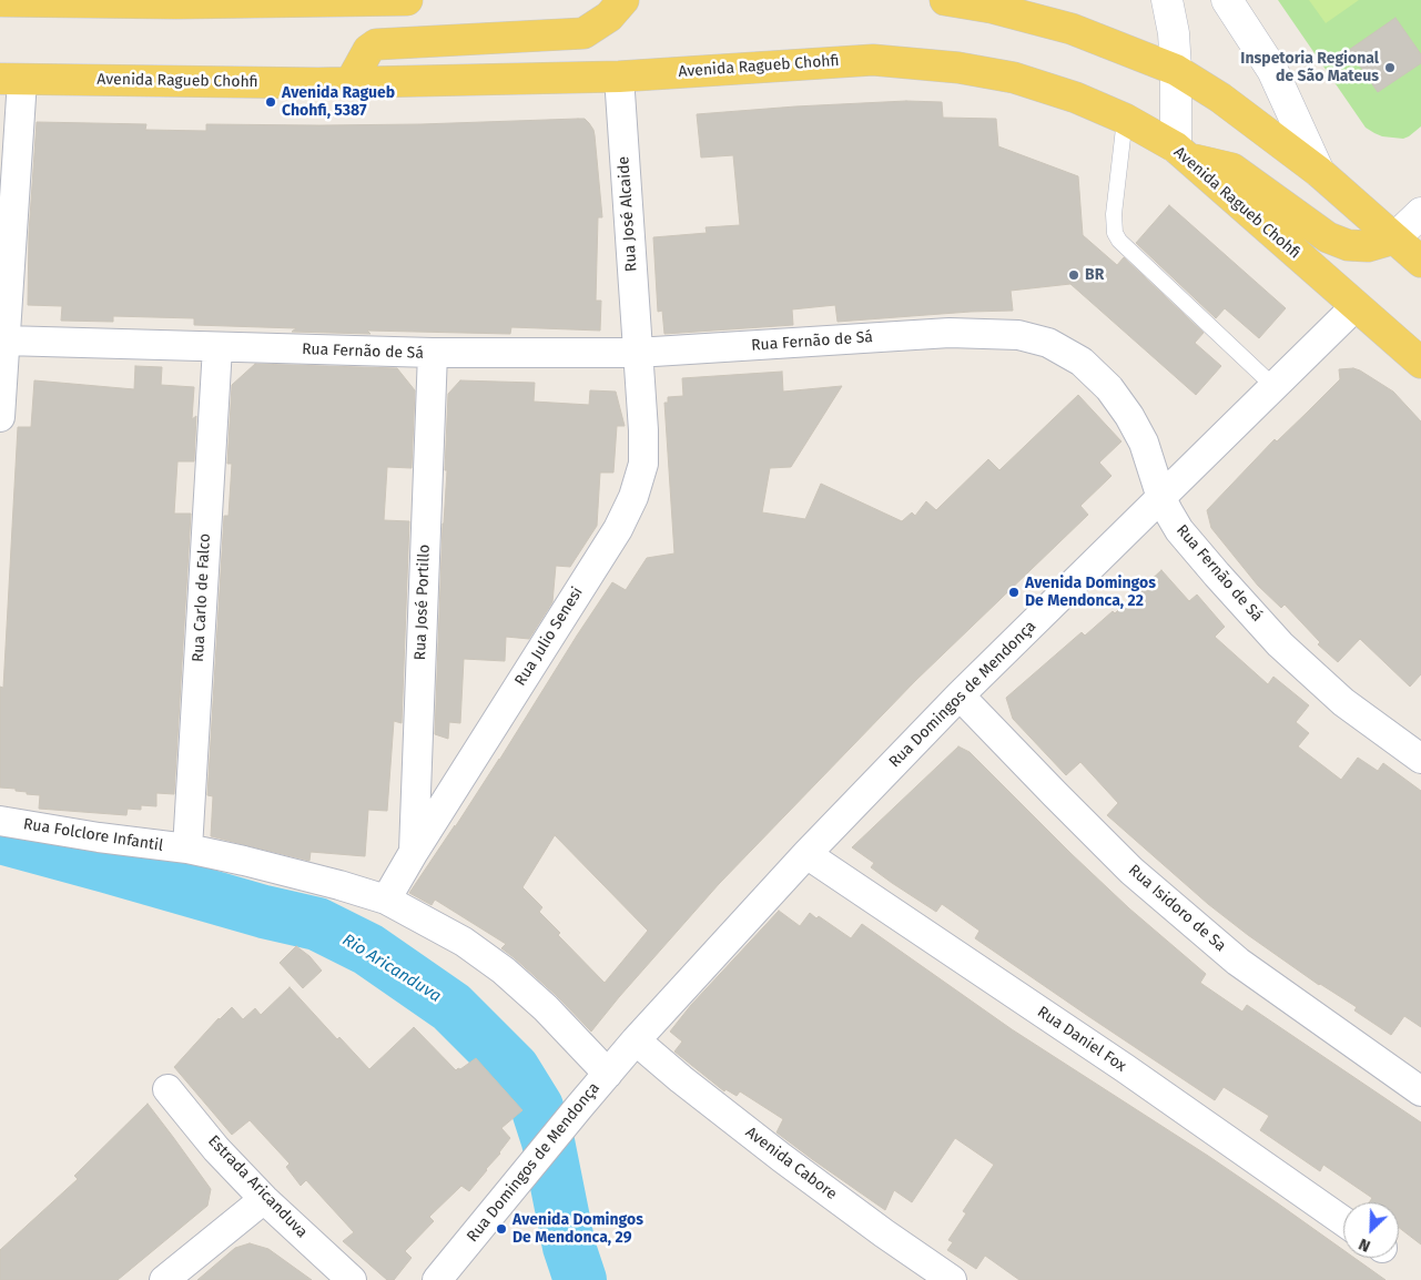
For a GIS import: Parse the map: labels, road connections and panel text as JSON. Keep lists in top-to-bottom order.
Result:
{
  "streets": {
    "main road": ["Avenida Ragueb Chohfi"],
    "street": [
      "Rua José Alcaide",
      "Rua Fernão de Sá",
      "Rua Carlo de Falco",
      "Rua José Portillo",
      "Rua Julio Senesi",
      "Rua Domingos de Mendonça",
      "Rua Folclore Infantil",
      "Rua Isidoro de Sa",
      "Rua Daniel Fox",
      "Avenida Cabore",
      "Estrada Aricanduva"
    ]
  },
  "crossings": [
    ["Avenida Ragueb Chohfi", "Rua José Alcaide"],
    ["Avenida Ragueb Chohfi", "Rua Domingos de Mendonça"],
    ["Rua José Alcaide", "Rua Fernão de Sá"],
    ["Rua José Alcaide", "Rua Julio Senesi"],
    ["Rua Fernão de Sá", "Rua Carlo de Falco"],
    ["Rua Fernão de Sá", "Rua José Portillo"],
    ["Rua Fernão de Sá", "Rua Julio Senesi"],
    ["Rua Fernão de Sá", "Rua Domingos de Mendonça"],
    ["Rua Carlo de Falco", "Rua Folclore Infantil"],
    ["Rua José Portillo", "Rua Julio Senesi"],
    ["Rua Julio Senesi", "Rua Domingos de Mendonça"],
    ["Rua Julio Senesi", "Rua Folclore Infantil"],
    ["Rua Domingos de Mendonça", "Rua Folclore Infantil"],
    ["Rua Domingos de Mendonça", "Rua Isidoro de Sa"],
    ["Rua Domingos de Mendonça", "Rua Daniel Fox"],
    ["Rua Domingos de Mendonça", "Avenida Cabore"]
  ],
  "water": ["Rio Aricanduva"],
  "places": [
    "Inspetoria Regional de São Mateus",
    "Avenida Ragueb Chohfi, 5387",
    "BR",
    "Avenida Domingos De Mendonca, 22",
    "Avenida Domingos De Mendonca, 29"
  ],
  "north": "bottom left"
}
